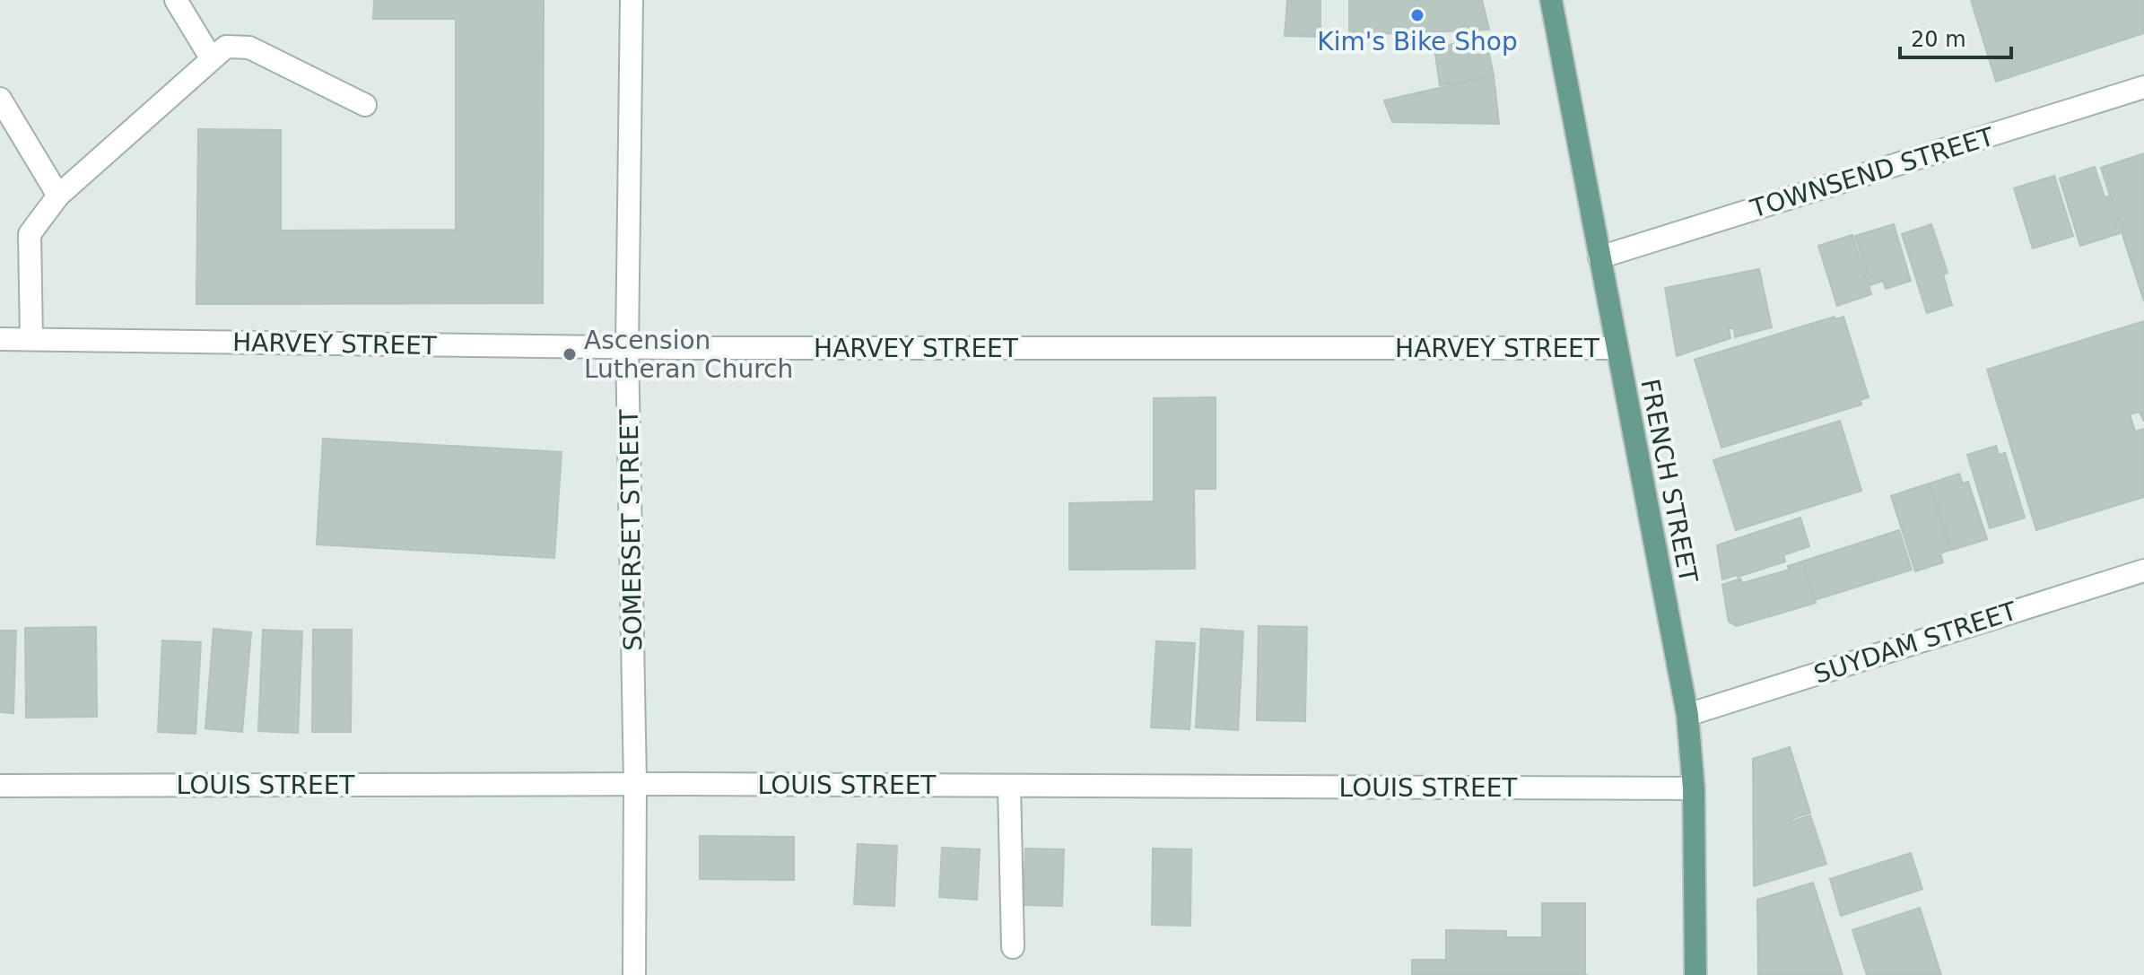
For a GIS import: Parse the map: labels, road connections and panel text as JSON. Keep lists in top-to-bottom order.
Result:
{
  "streets": {
    "main road": ["FRENCH STREET"],
    "street": [
      "TOWNSEND STREET",
      "HARVEY STREET",
      "SOMERSET STREET",
      "SUYDAM STREET",
      "LOUIS STREET"
    ]
  },
  "crossings": [
    ["TOWNSEND STREET", "FRENCH STREET"],
    ["HARVEY STREET", "FRENCH STREET"],
    ["HARVEY STREET", "SOMERSET STREET"],
    ["FRENCH STREET", "SUYDAM STREET"],
    ["FRENCH STREET", "LOUIS STREET"],
    ["SOMERSET STREET", "LOUIS STREET"]
  ],
  "places": ["Kim's Bike Shop", "Ascension Lutheran Church"],
  "scale_bar": "20 m"
}
